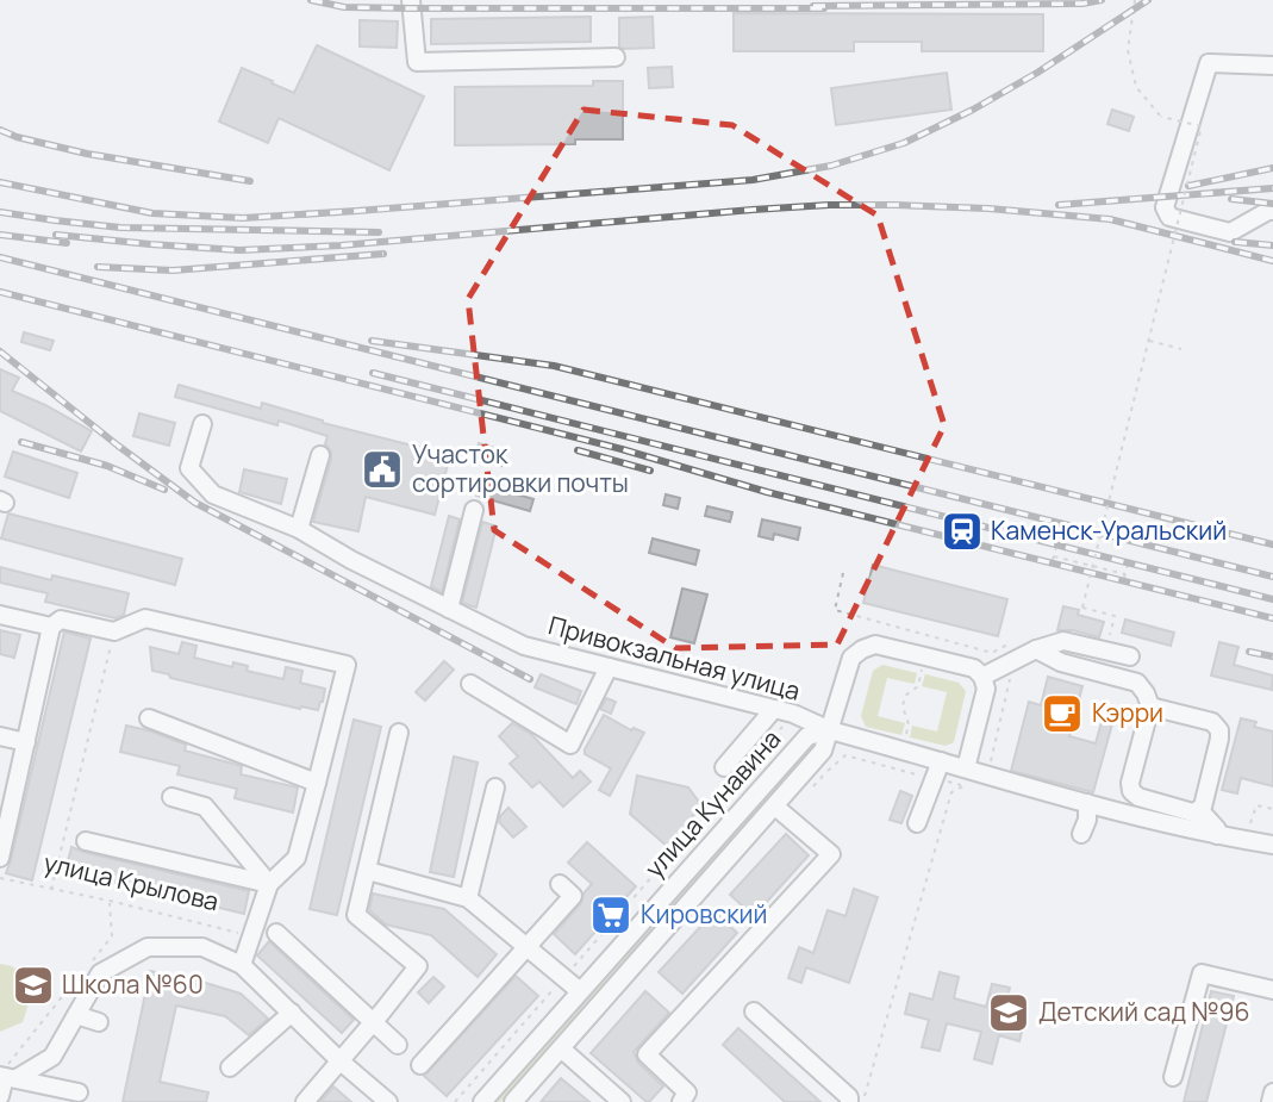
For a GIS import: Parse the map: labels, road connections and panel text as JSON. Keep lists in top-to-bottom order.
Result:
{
  "streets": {
    "street": ["Привокзальная улица", "улица Кунавина"],
    "path": ["улица Крылова"]
  },
  "crossings": [
    ["Привокзальная улица", "улица Кунавина"]
  ],
  "places": {
    "public building": ["Участок сортировки почты"],
    "station": ["Каменск-Уральский"],
    "cafe": ["Кэрри"],
    "supermarket": ["Кировский"],
    "school or university": ["Школа №60", "Детский сад №96"]
  }
}
